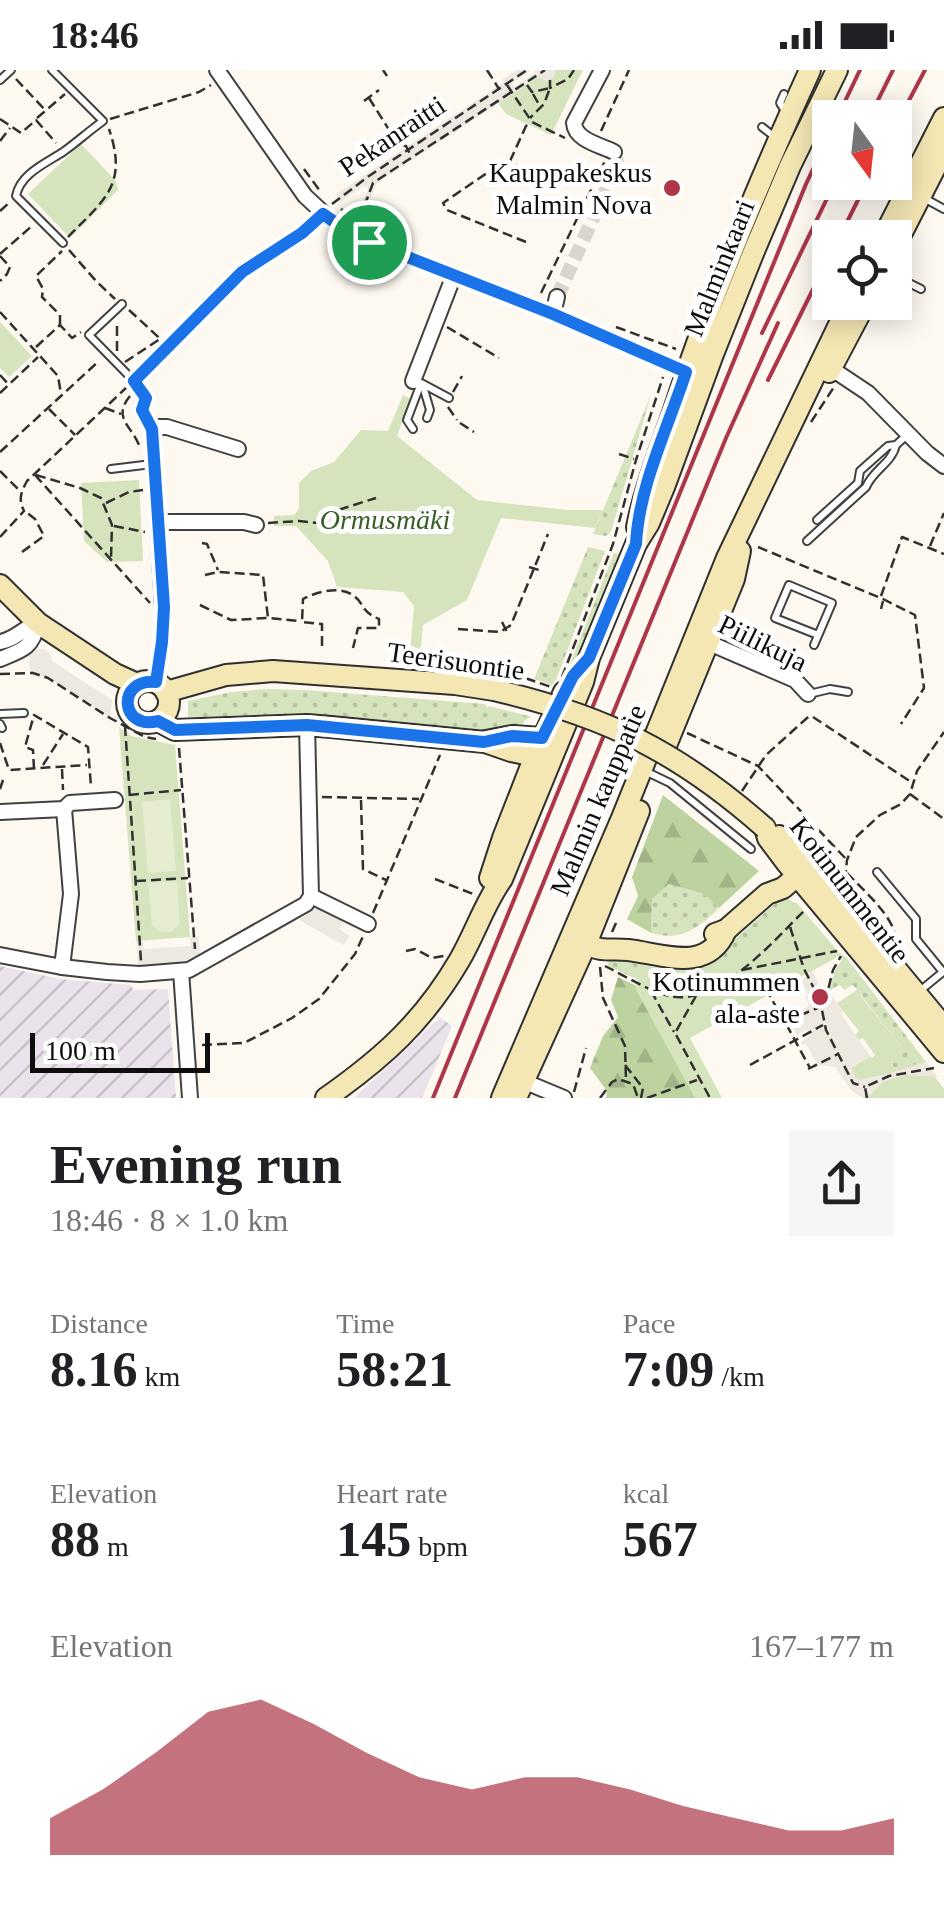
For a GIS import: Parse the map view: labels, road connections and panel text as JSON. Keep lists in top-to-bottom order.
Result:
{
  "streets": {
    "main road": [
      "Malminkaari",
      "Teerisuontie",
      "Malmin kauppatie",
      "Kotinummentie"
    ],
    "street": ["Piilikuja"],
    "path": ["Pekanraitti"]
  },
  "crossings": [
    ["Piilikuja", "Malmin kauppatie"],
    ["Teerisuontie", "Kotinummentie"]
  ],
  "parks": ["Ormusmäki"],
  "places": ["Kauppakeskus Malmin Nova", "Kotinummen ala-aste"],
  "scale_bar": "100 m",
  "north": "bottom",
  "page": {
    "status": "18:46",
    "scale": "100 m",
    "heading": ["Evening run", "18:46 · 8 × 1.0 km"],
    "stats": [
      ["Distance", "8.16 km"],
      ["Time", "58:21"],
      ["Pace", "7:09 /km"],
      ["Elevation", "88 m"],
      ["Heart rate", "145 bpm"],
      ["kcal", "567"]
    ],
    "chart": ["Elevation", "167–177 m"]
  }
}
